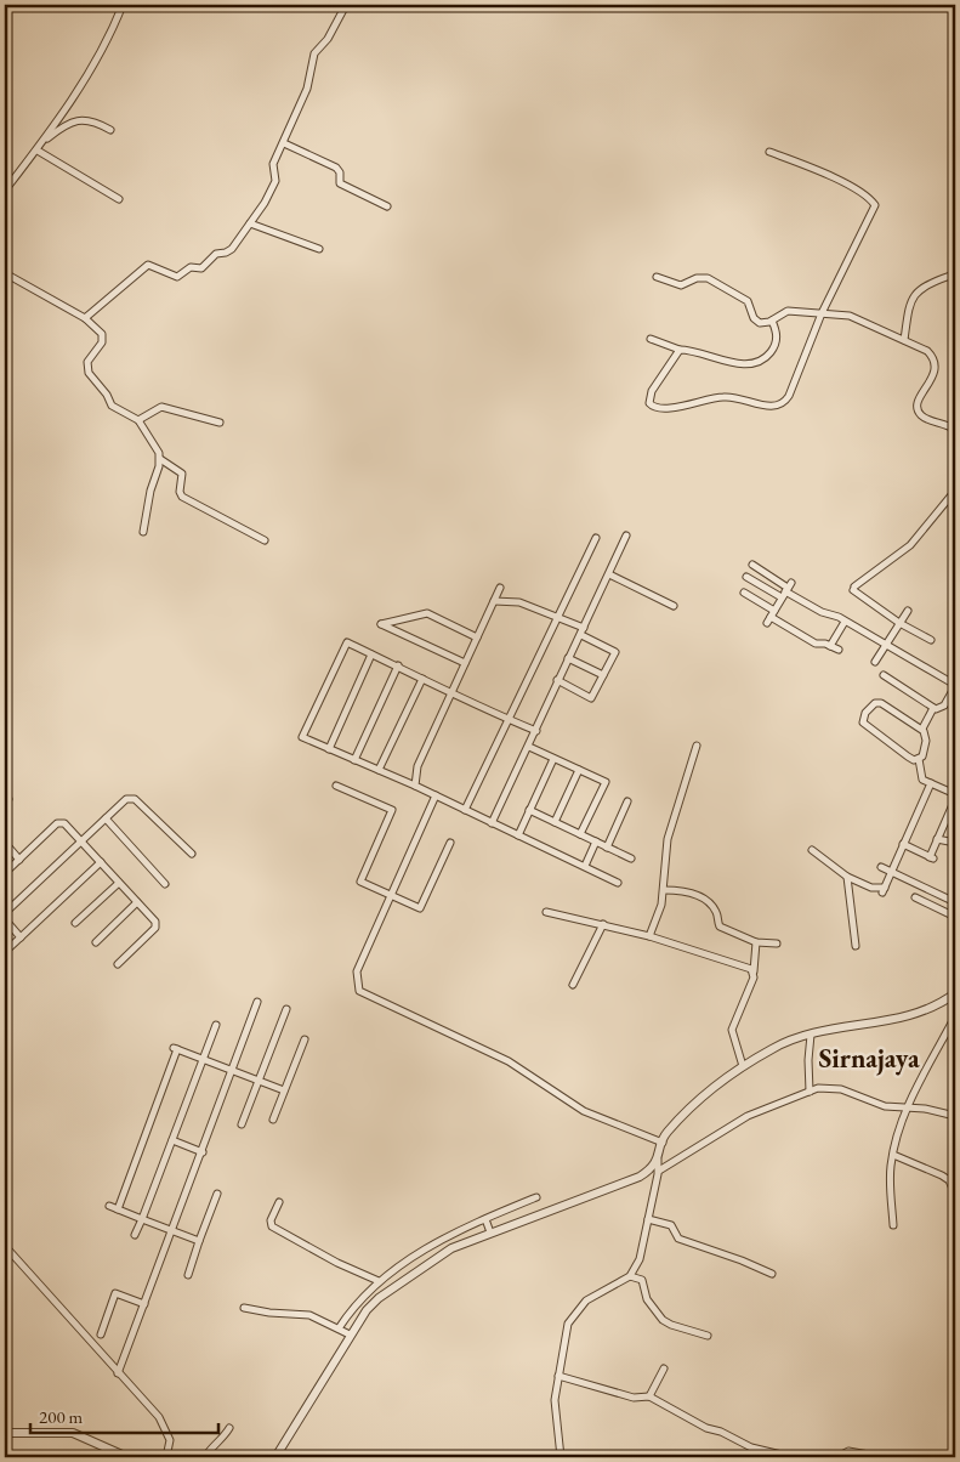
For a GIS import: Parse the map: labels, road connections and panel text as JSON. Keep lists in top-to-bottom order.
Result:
{
  "districts": ["Sirnajaya"],
  "scale_bar": "200 m"
}
